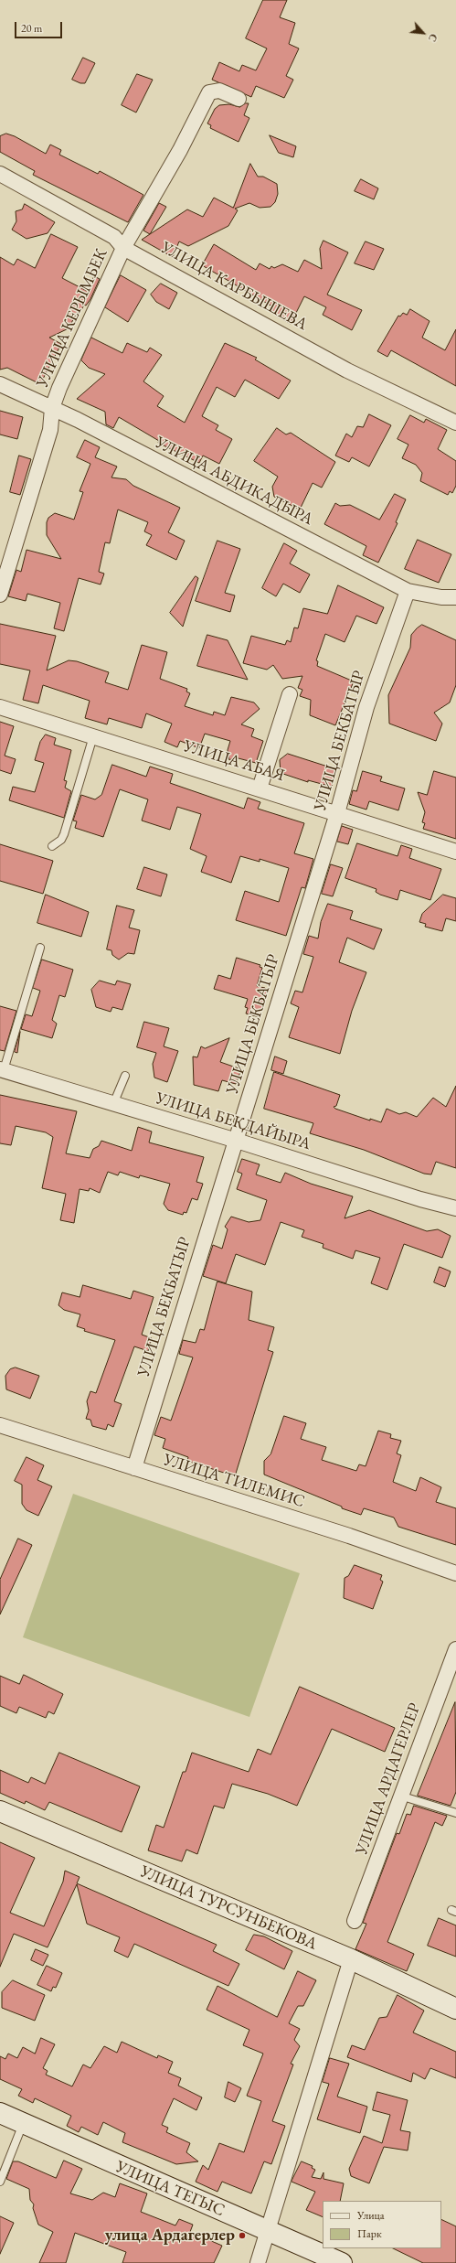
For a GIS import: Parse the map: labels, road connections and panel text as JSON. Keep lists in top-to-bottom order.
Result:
{
  "streets": {
    "street": [
      "УЛИЦА КАРБЫШЕВА",
      "УЛИЦА КЕРЫМБЕК",
      "УЛИЦА АБДИКАДЫРА",
      "УЛИЦА БЕКБАТЫР",
      "УЛИЦА АБАЯ",
      "УЛИЦА БЕКДАЙЫРА",
      "УЛИЦА ТИЛЕМИС",
      "УЛИЦА АРДАГЕРЛЕР",
      "УЛИЦА ТУРСУНБЕКОВА",
      "УЛИЦА ТЕГЫС"
    ]
  },
  "crossings": [
    ["УЛИЦА КАРБЫШЕВА", "УЛИЦА КЕРЫМБЕК"],
    ["УЛИЦА КЕРЫМБЕК", "УЛИЦА АБДИКАДЫРА"],
    ["УЛИЦА АБДИКАДЫРА", "УЛИЦА БЕКБАТЫР"],
    ["УЛИЦА БЕКБАТЫР", "УЛИЦА АБАЯ"],
    ["УЛИЦА БЕКБАТЫР", "УЛИЦА БЕКДАЙЫРА"],
    ["УЛИЦА БЕКБАТЫР", "УЛИЦА ТИЛЕМИС"]
  ],
  "places": ["улица Ардагерлер"],
  "legend": ["Улица", "Парк"],
  "scale_bar": "20 m",
  "north": "bottom right"
}
